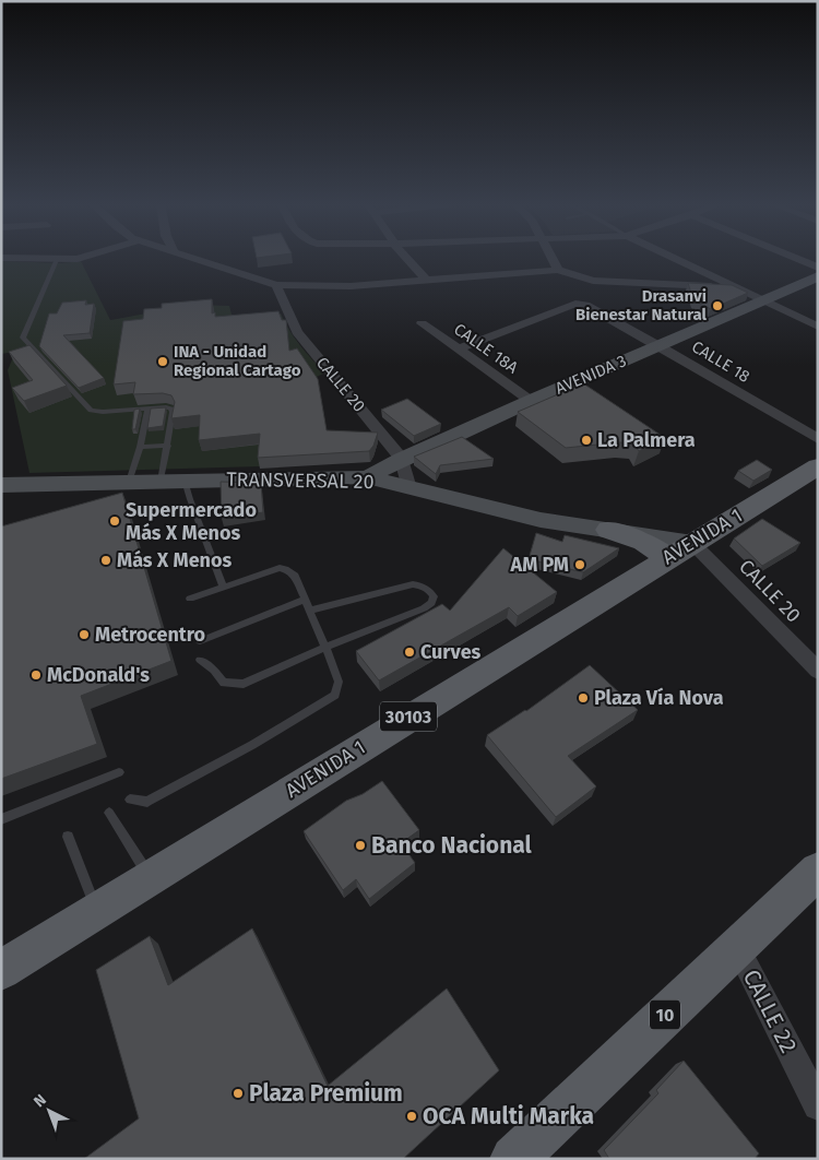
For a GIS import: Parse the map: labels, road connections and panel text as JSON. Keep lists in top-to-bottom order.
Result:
{
  "streets": {
    "main road": ["AVENIDA 1", "30103", "10"],
    "street": [
      "CALLE 18A",
      "CALLE 18",
      "AVENIDA 3",
      "CALLE 20",
      "TRANSVERSAL 20",
      "CALLE 22"
    ]
  },
  "crossings": [
    ["CALLE 18A", "AVENIDA 3"],
    ["CALLE 18", "AVENIDA 3"],
    ["AVENIDA 3", "CALLE 20"],
    ["AVENIDA 3", "TRANSVERSAL 20"],
    ["CALLE 20", "TRANSVERSAL 20"],
    ["CALLE 20", "AVENIDA 1"],
    ["CALLE 22", "10"]
  ],
  "places": [
    "Drasanvi Bienestar Natural",
    "INA - Unidad Regional Cartago",
    "La Palmera",
    "Supermercado Más X Menos",
    "Más X Menos",
    "AM PM",
    "Metrocentro",
    "Curves",
    "McDonald's",
    "Plaza Vía Nova",
    "Banco Nacional",
    "Plaza Premium",
    "OCA Multi Marka"
  ],
  "north": "top left"
}
